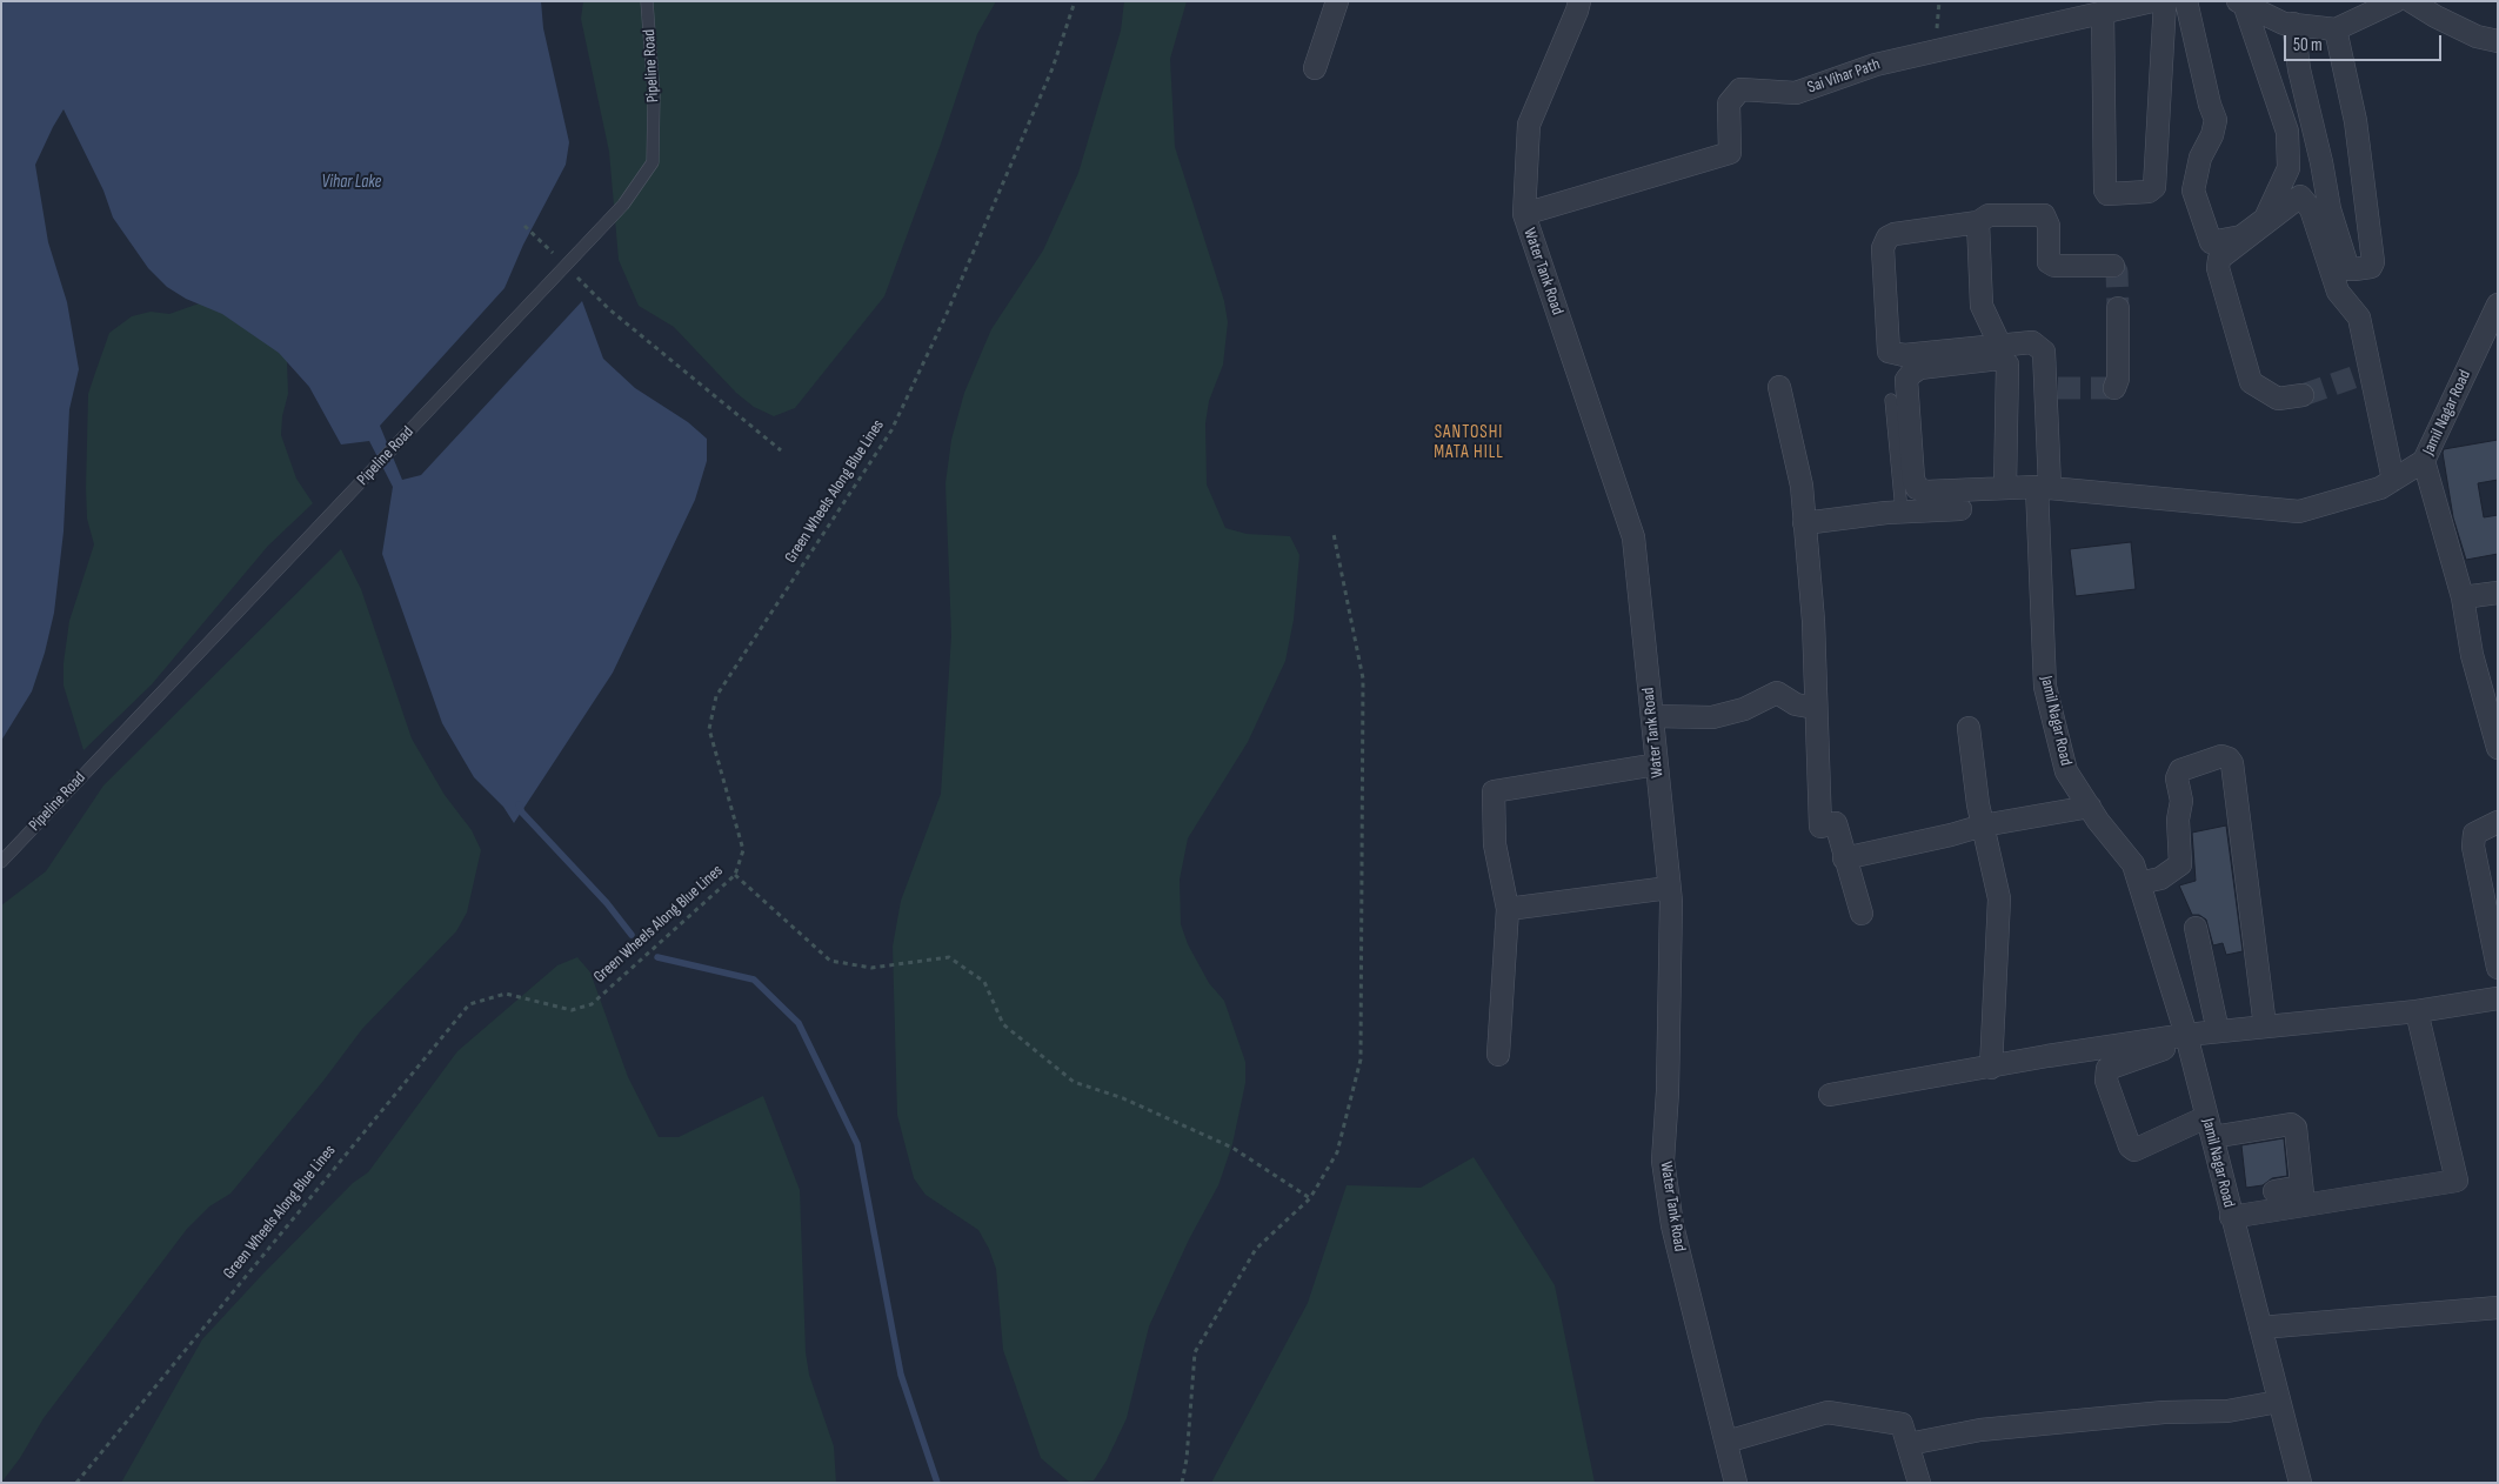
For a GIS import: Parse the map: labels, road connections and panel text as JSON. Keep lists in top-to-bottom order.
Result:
{
  "streets": {
    "street": ["Sai Vihar Path", "Water Tank Road", "Jamil Nagar Road"],
    "lane": ["Pipeline Road"],
    "path": ["Green Wheels Along Blue Lines"]
  },
  "crossings": [
    ["Sai Vihar Path", "Water Tank Road"]
  ],
  "districts": ["SANTOSHI MATA HILL"],
  "water": ["Vihar Lake"],
  "scale_bar": "50 m"
}
